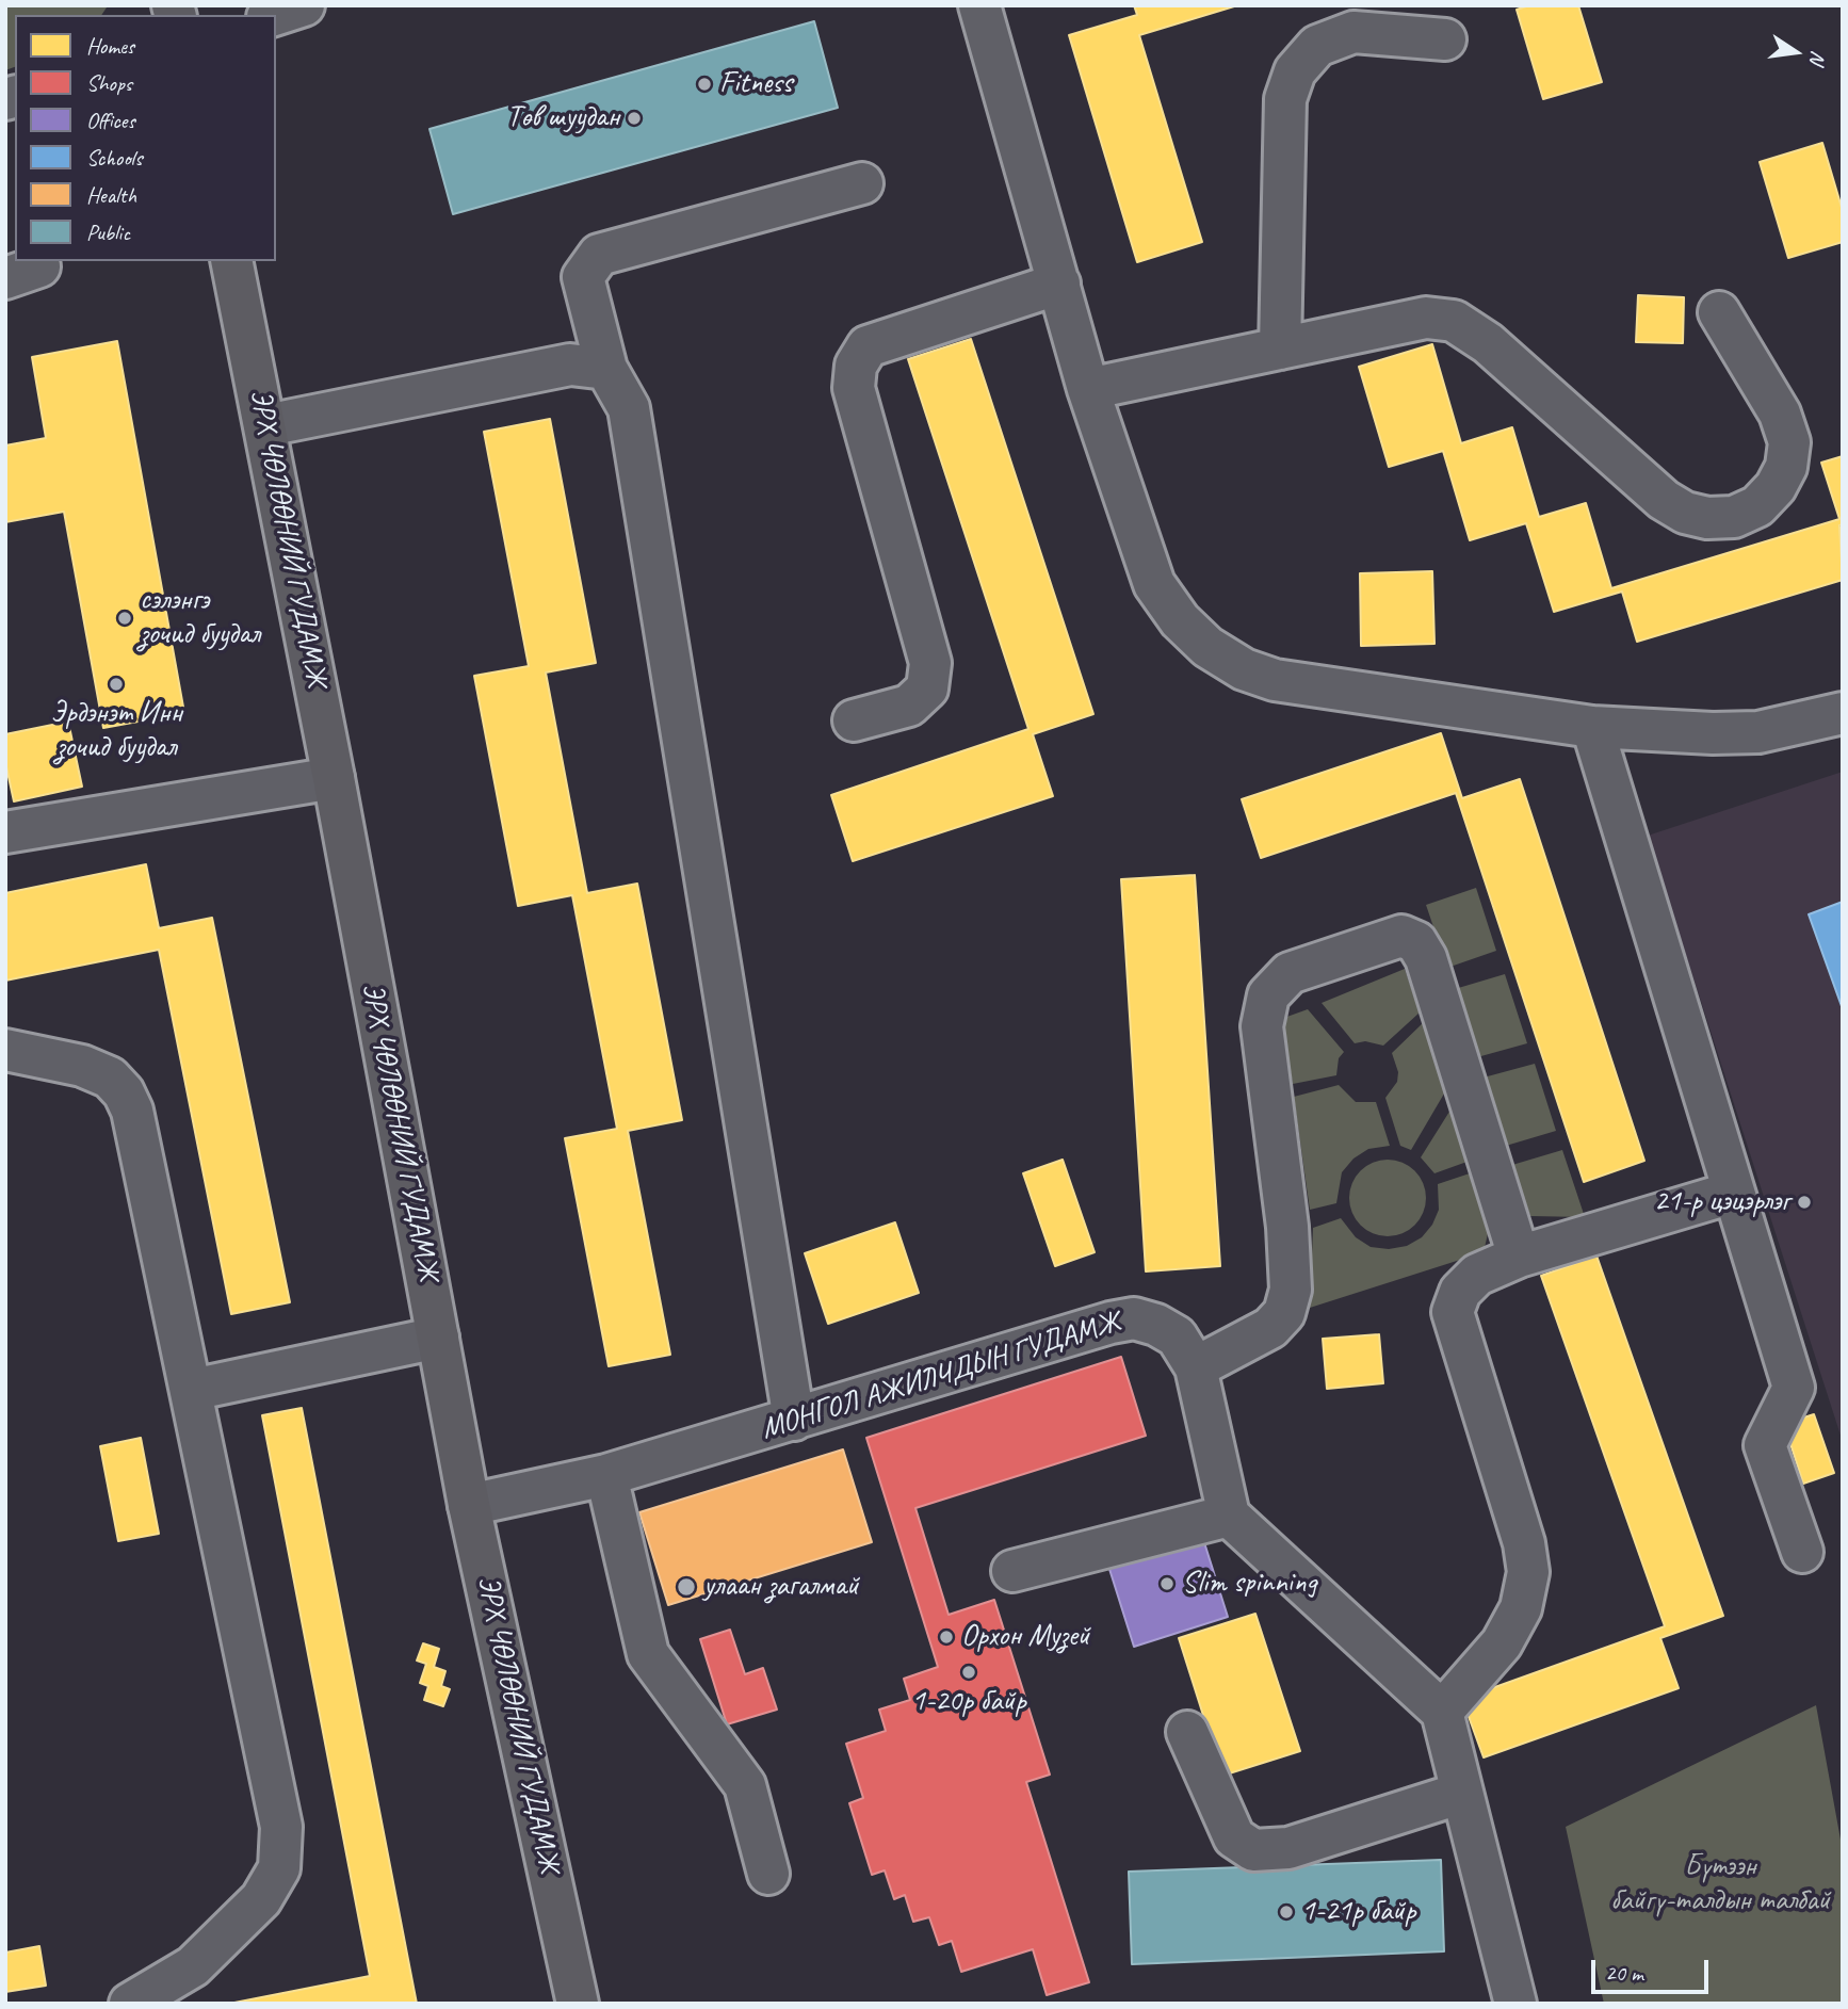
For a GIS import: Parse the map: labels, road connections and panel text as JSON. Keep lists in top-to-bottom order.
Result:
{
  "streets": {
    "main road": ["ЭРХ ЧӨЛӨӨНИЙ ГУДАМЖ"],
    "street": ["МОНГОЛ АЖИЛЧДЫН ГУДАМЖ"]
  },
  "crossings": [
    ["ЭРХ ЧӨЛӨӨНИЙ ГУДАМЖ", "МОНГОЛ АЖИЛЧДЫН ГУДАМЖ"]
  ],
  "parks": ["Бүтээн байгү-талдын талбай"],
  "places": [
    "Fitness",
    "Төв шуудан",
    "сэлэнгэ зочид буудал",
    "Эрдэнэт Инн зочид буудал",
    "21-р цэцэрлэг",
    "Slim spinning",
    "улаан загалмай",
    "Орхон Myзей",
    "1-20р байр",
    "1-21р байр"
  ],
  "legend": [
    "Homes",
    "Shops",
    "Offices",
    "Schools",
    "Health",
    "Public"
  ],
  "scale_bar": "20 m",
  "north": "right"
}
